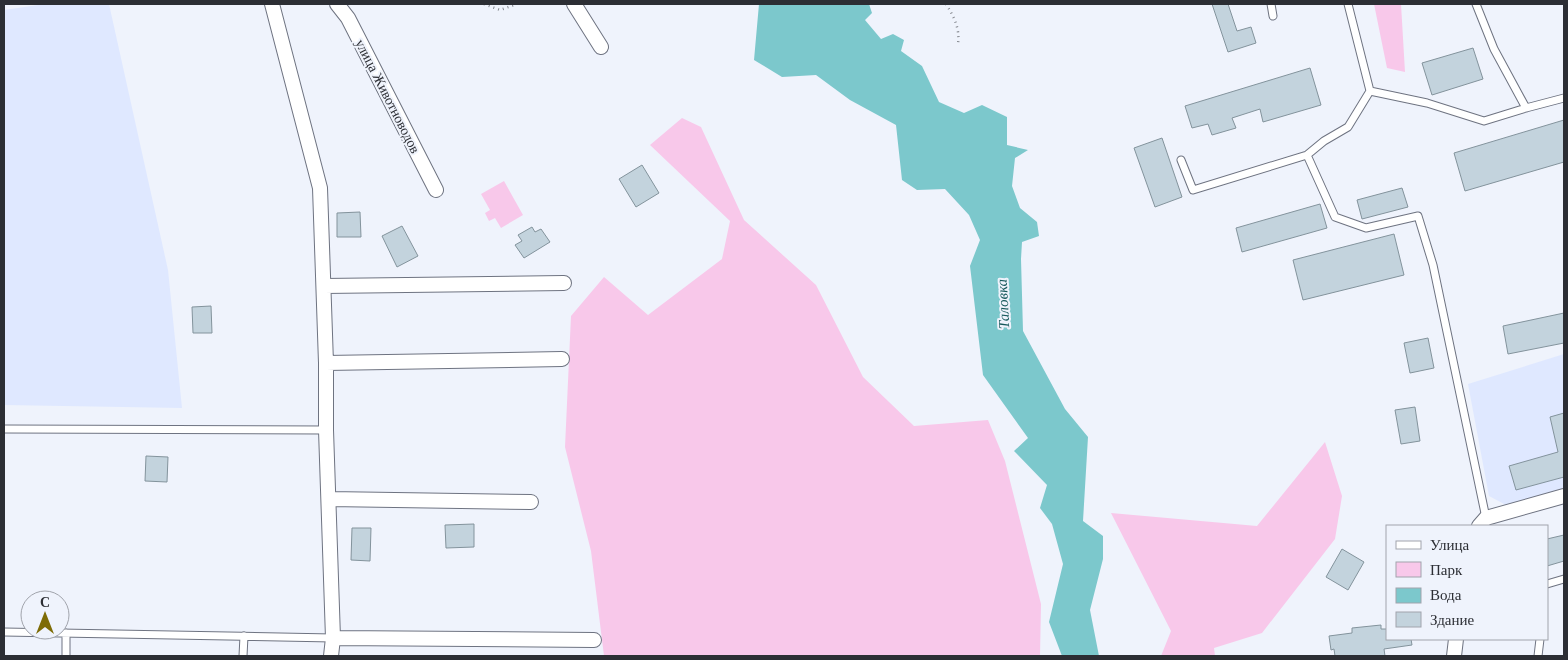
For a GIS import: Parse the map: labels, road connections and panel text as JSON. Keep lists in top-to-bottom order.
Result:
{
  "streets": {
    "street": ["улица Животноводов"]
  },
  "water": ["Таловка"],
  "legend": [
    "Улица",
    "Парк",
    "Вода",
    "Здание"
  ],
  "north": "top"
}
